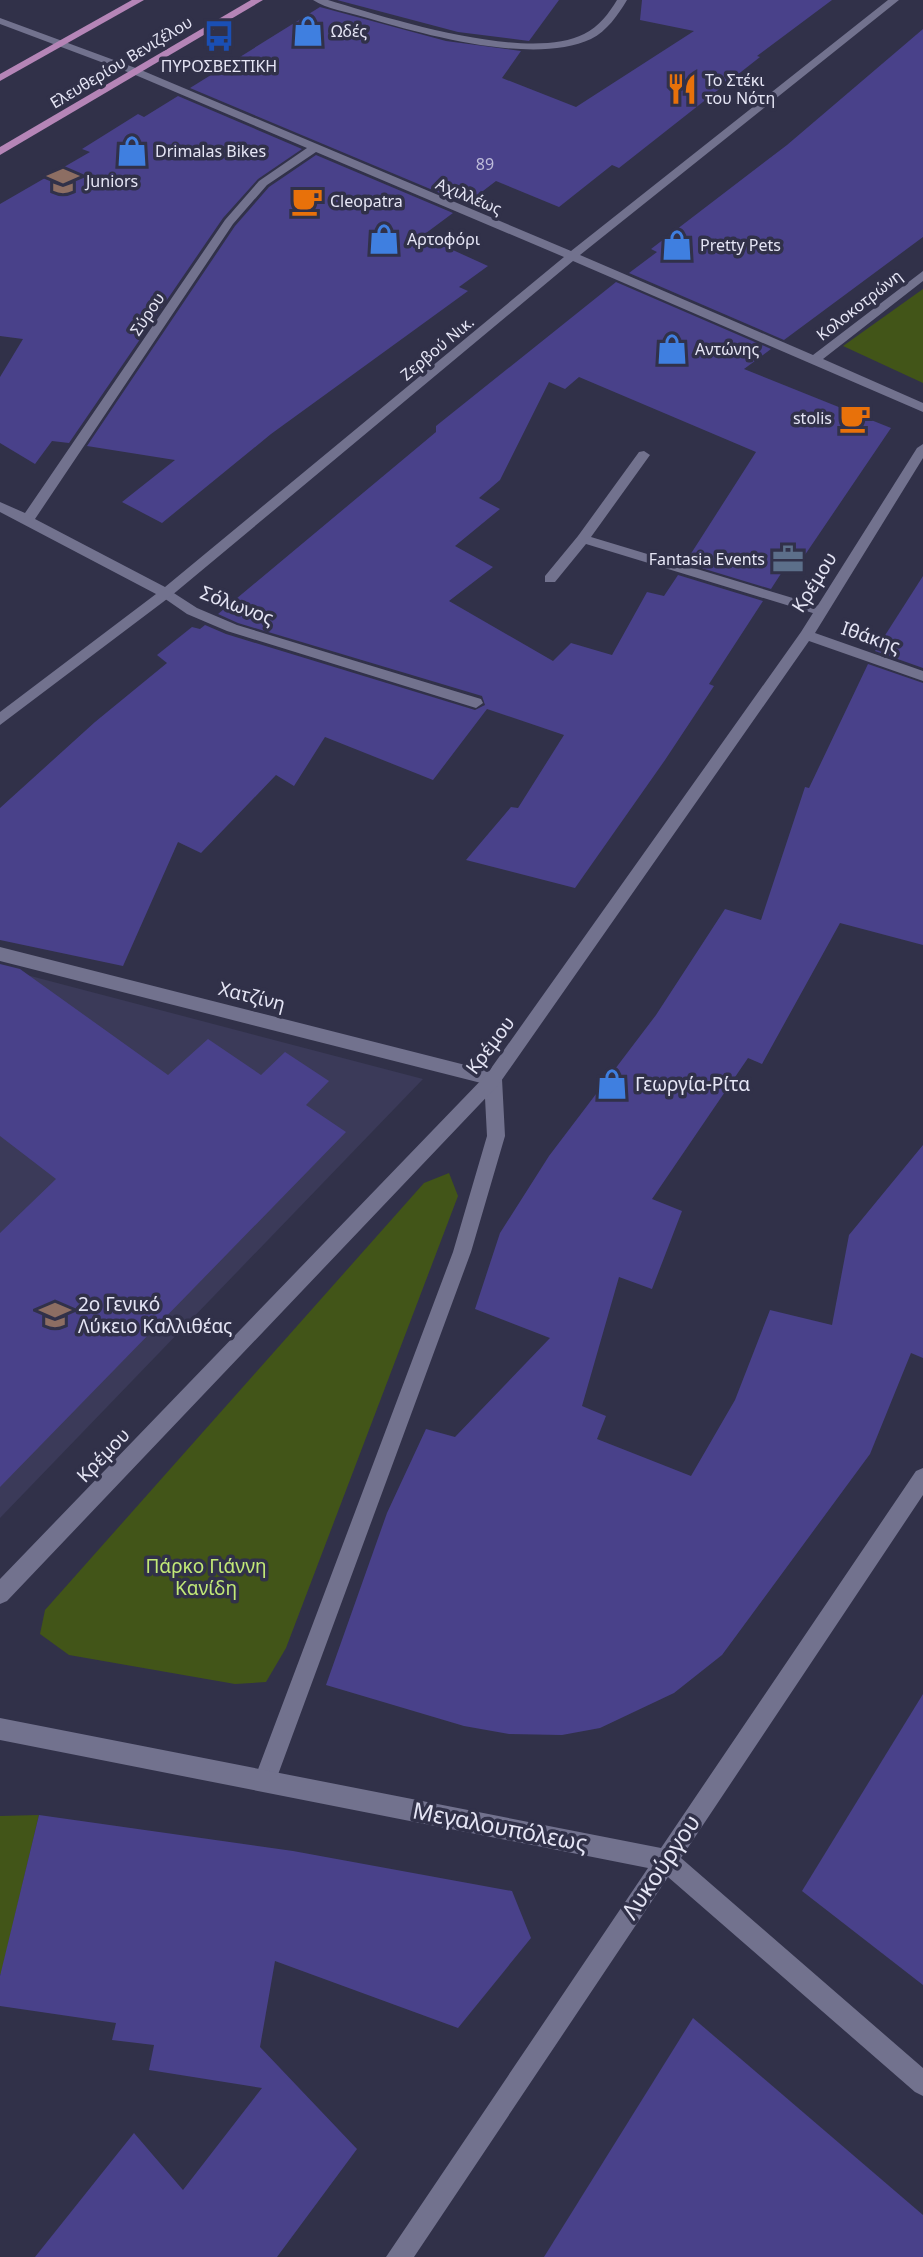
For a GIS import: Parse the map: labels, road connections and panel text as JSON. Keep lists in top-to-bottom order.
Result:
{
  "streets": {
    "main road": ["Ελευθερίου Βενιζέλου"],
    "street": [
      "Αχιλλέως",
      "Κολοκοτρώνη",
      "Σύρου",
      "Ζερβού Νικ.",
      "Κρέμου",
      "Σόλωνος",
      "Ιθάκης",
      "Χατζίνη",
      "Μεγαλουπόλεως",
      "Λυκούργου"
    ]
  },
  "crossings": [
    ["Ελευθερίου Βενιζέλου", "Αχιλλέως"],
    ["Αχιλλέως", "Κολοκοτρώνη"],
    ["Αχιλλέως", "Σύρου"],
    ["Αχιλλέως", "Ζερβού Νικ."],
    ["Σύρου", "Σόλωνος"],
    ["Ζερβού Νικ.", "Σόλωνος"],
    ["Κρέμου", "Ιθάκης"],
    ["Κρέμου", "Χατζίνη"],
    ["Μεγαλουπόλεως", "Λυκούργου"]
  ],
  "parks": ["Πάρκο Γιάννη Κανίδη"],
  "places": {
    "shop": [
      "Ωδές",
      "Drimalas Bikes",
      "Αρτοφόρι",
      "Pretty Pets",
      "Αντώνης",
      "Γεωργία-Ρίτα"
    ],
    "bus stop": ["ΠΥΡΟΣΒΕΣΤΙΚΗ"],
    "restaurant": ["Το Στέκι του Νότη"],
    "school or university": ["Juniors", "2ο Γενικό Λύκειο Καλλιθέας"],
    "cafe": ["Cleopatra", "stolis"],
    "office": ["Fantasia Events"]
  },
  "house_numbers": ["89"]
}
